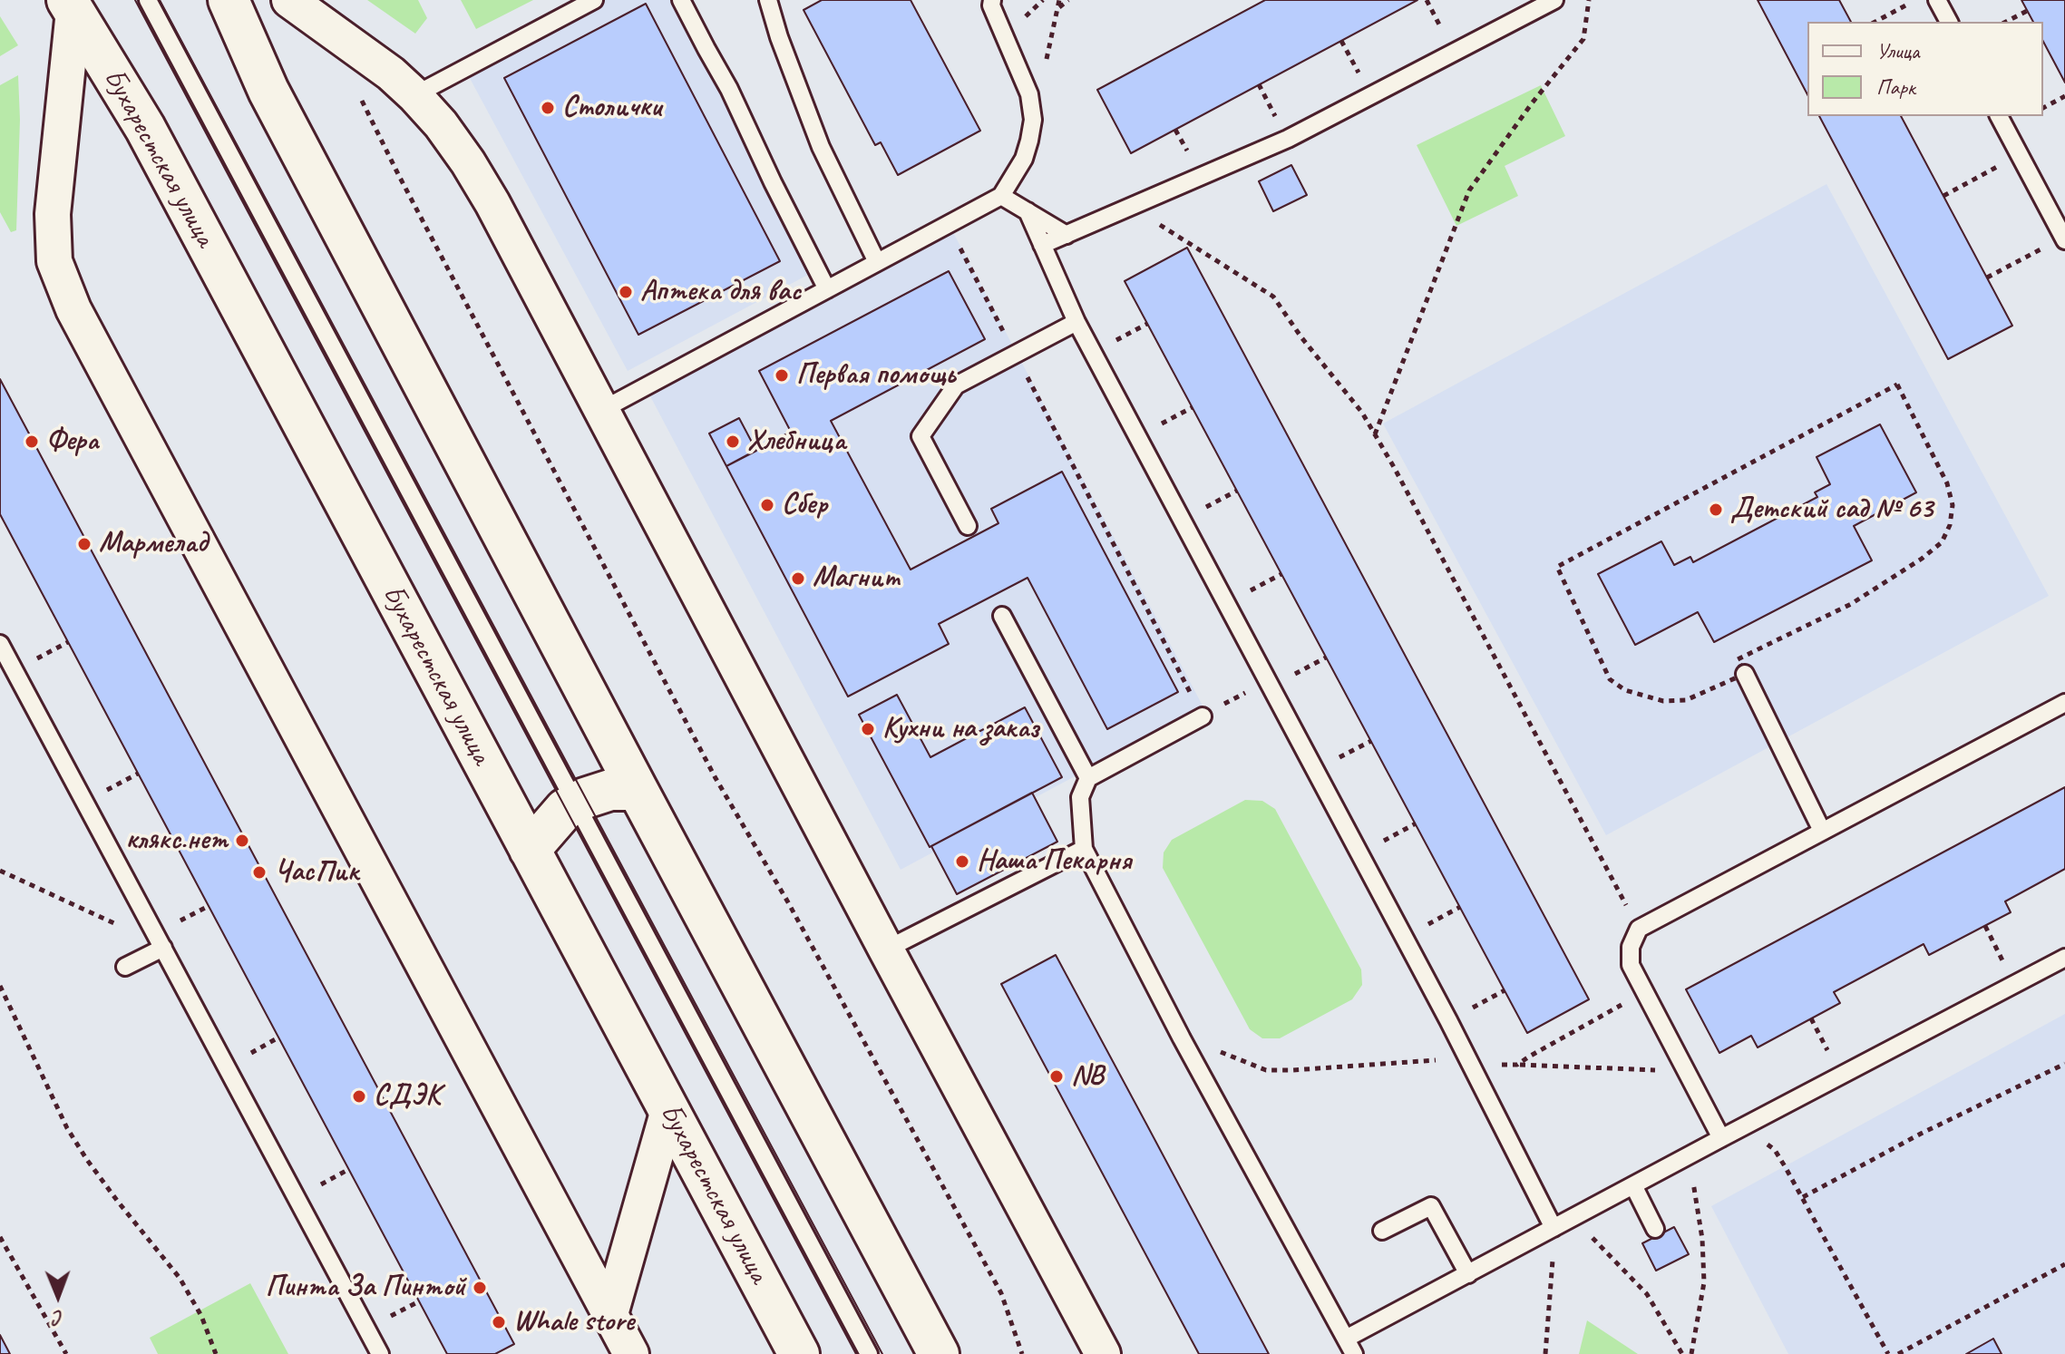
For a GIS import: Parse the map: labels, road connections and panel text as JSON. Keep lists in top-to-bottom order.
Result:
{
  "streets": {
    "main road": ["Бухарестская улица"]
  },
  "places": [
    "Столички",
    "Аптека для вас",
    "Первая помощь",
    "Фера",
    "Хлебница",
    "Сбер",
    "Детский сад № 63",
    "Мармелад",
    "Магнит",
    "Кухни на заказ",
    "клякс.нет",
    "Наша Пекарня",
    "ЧасПик",
    "NB",
    "СДЭК",
    "Пинта За Пинтой",
    "Whale store"
  ],
  "legend": ["Улица", "Парк"],
  "north": "bottom"
}
